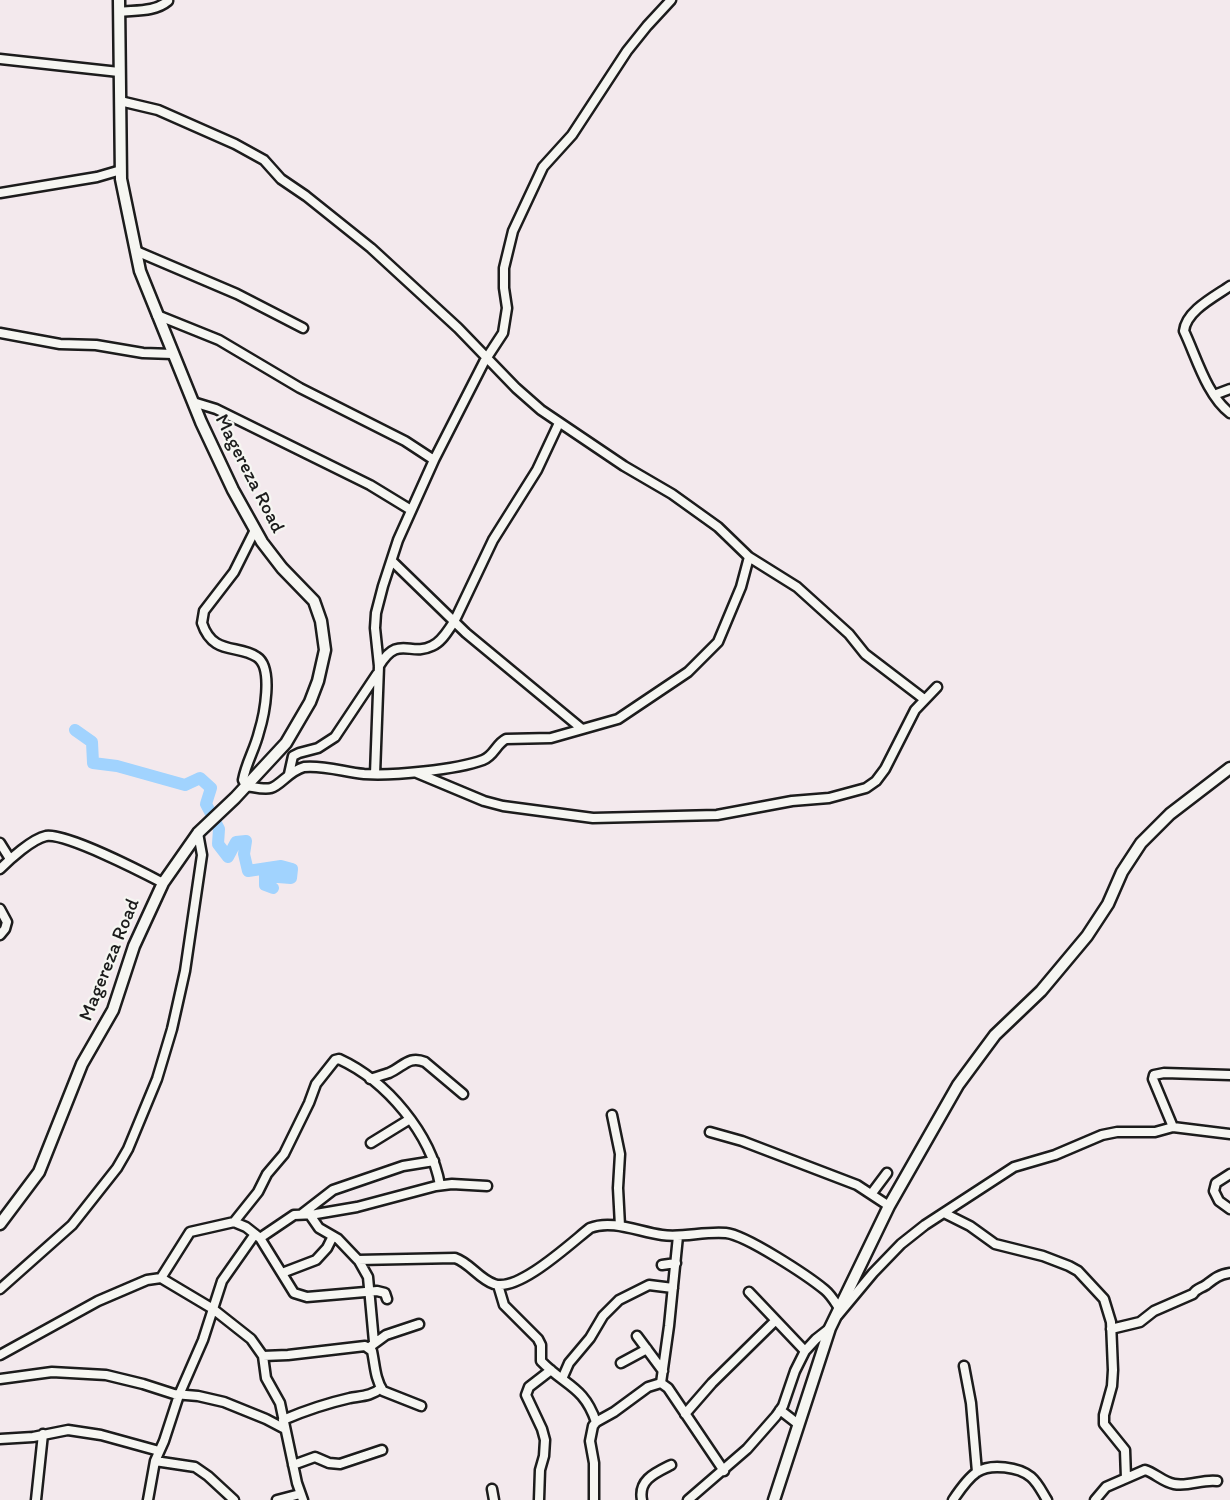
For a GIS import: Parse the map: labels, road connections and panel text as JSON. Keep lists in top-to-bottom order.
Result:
{
  "streets": {
    "street": ["Magereza Road"]
  }
}
